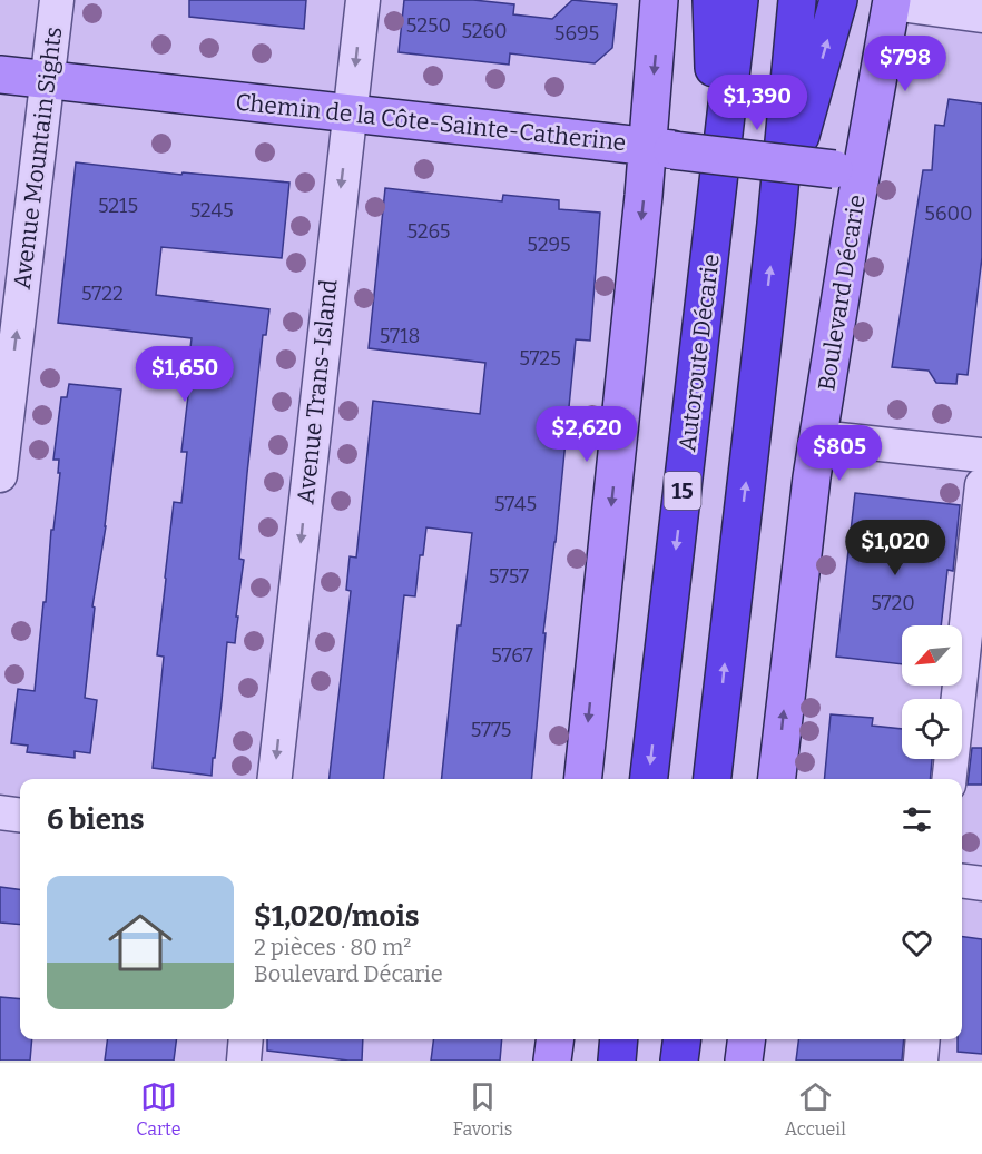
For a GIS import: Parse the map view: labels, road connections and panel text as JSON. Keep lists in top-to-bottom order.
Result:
{
  "streets": {
    "highway": ["Autoroute Décarie", "15"],
    "main road": ["Chemin de la Côte-Sainte-Catherine", "Boulevard Décarie"],
    "street": ["Avenue Mountain Sights", "Avenue Trans-Island"]
  },
  "crossings": [
    ["Chemin de la Côte-Sainte-Catherine", "Avenue Mountain Sights"],
    ["Chemin de la Côte-Sainte-Catherine", "Boulevard Décarie"],
    ["Chemin de la Côte-Sainte-Catherine", "Avenue Trans-Island"]
  ],
  "one_way": ["Avenue Mountain Sights", "Avenue Trans-Island"],
  "house_numbers": [
    "5250",
    "5260",
    "5695",
    "5215",
    "5245",
    "5600",
    "5265",
    "5295",
    "5722",
    "5718",
    "5725",
    "5745",
    "5757",
    "5720",
    "5767",
    "5775"
  ],
  "north": "bottom left",
  "page": {
    "price": [
      "$798",
      "$1,390",
      "$1,650",
      "$2,620",
      "$805",
      "$1,020"
    ],
    "heading": "6 biens",
    "list": [
      {
        "name": "$1,020/mois",
        "note": "2 pièces · 80 m² · Boulevard Décarie"
      }
    ],
    "tabs": ["Carte", "Favoris", "Accueil"]
  }
}
